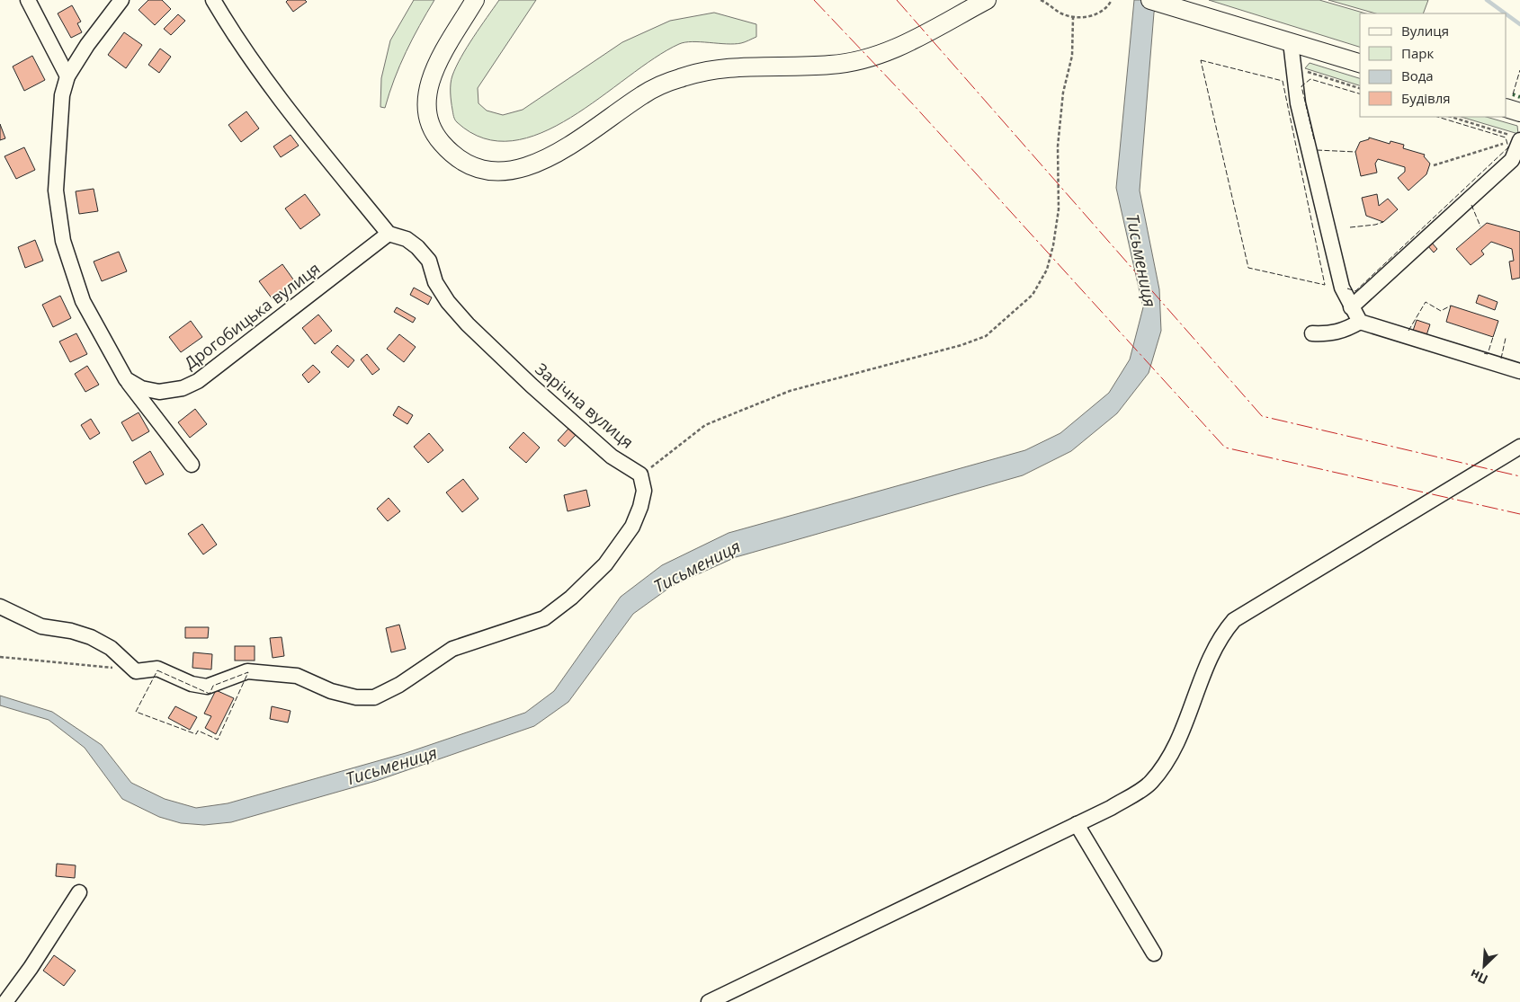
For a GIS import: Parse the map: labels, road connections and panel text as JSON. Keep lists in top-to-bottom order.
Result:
{
  "streets": {
    "street": ["Дрогобицька вулиця", "Зарічна вулиця"]
  },
  "crossings": [
    ["Дрогобицька вулиця", "Зарічна вулиця"]
  ],
  "water": ["Тисьмениця"],
  "legend": [
    "Вулиця",
    "Парк",
    "Вода",
    "Будівля"
  ],
  "north": "bottom left"
}
